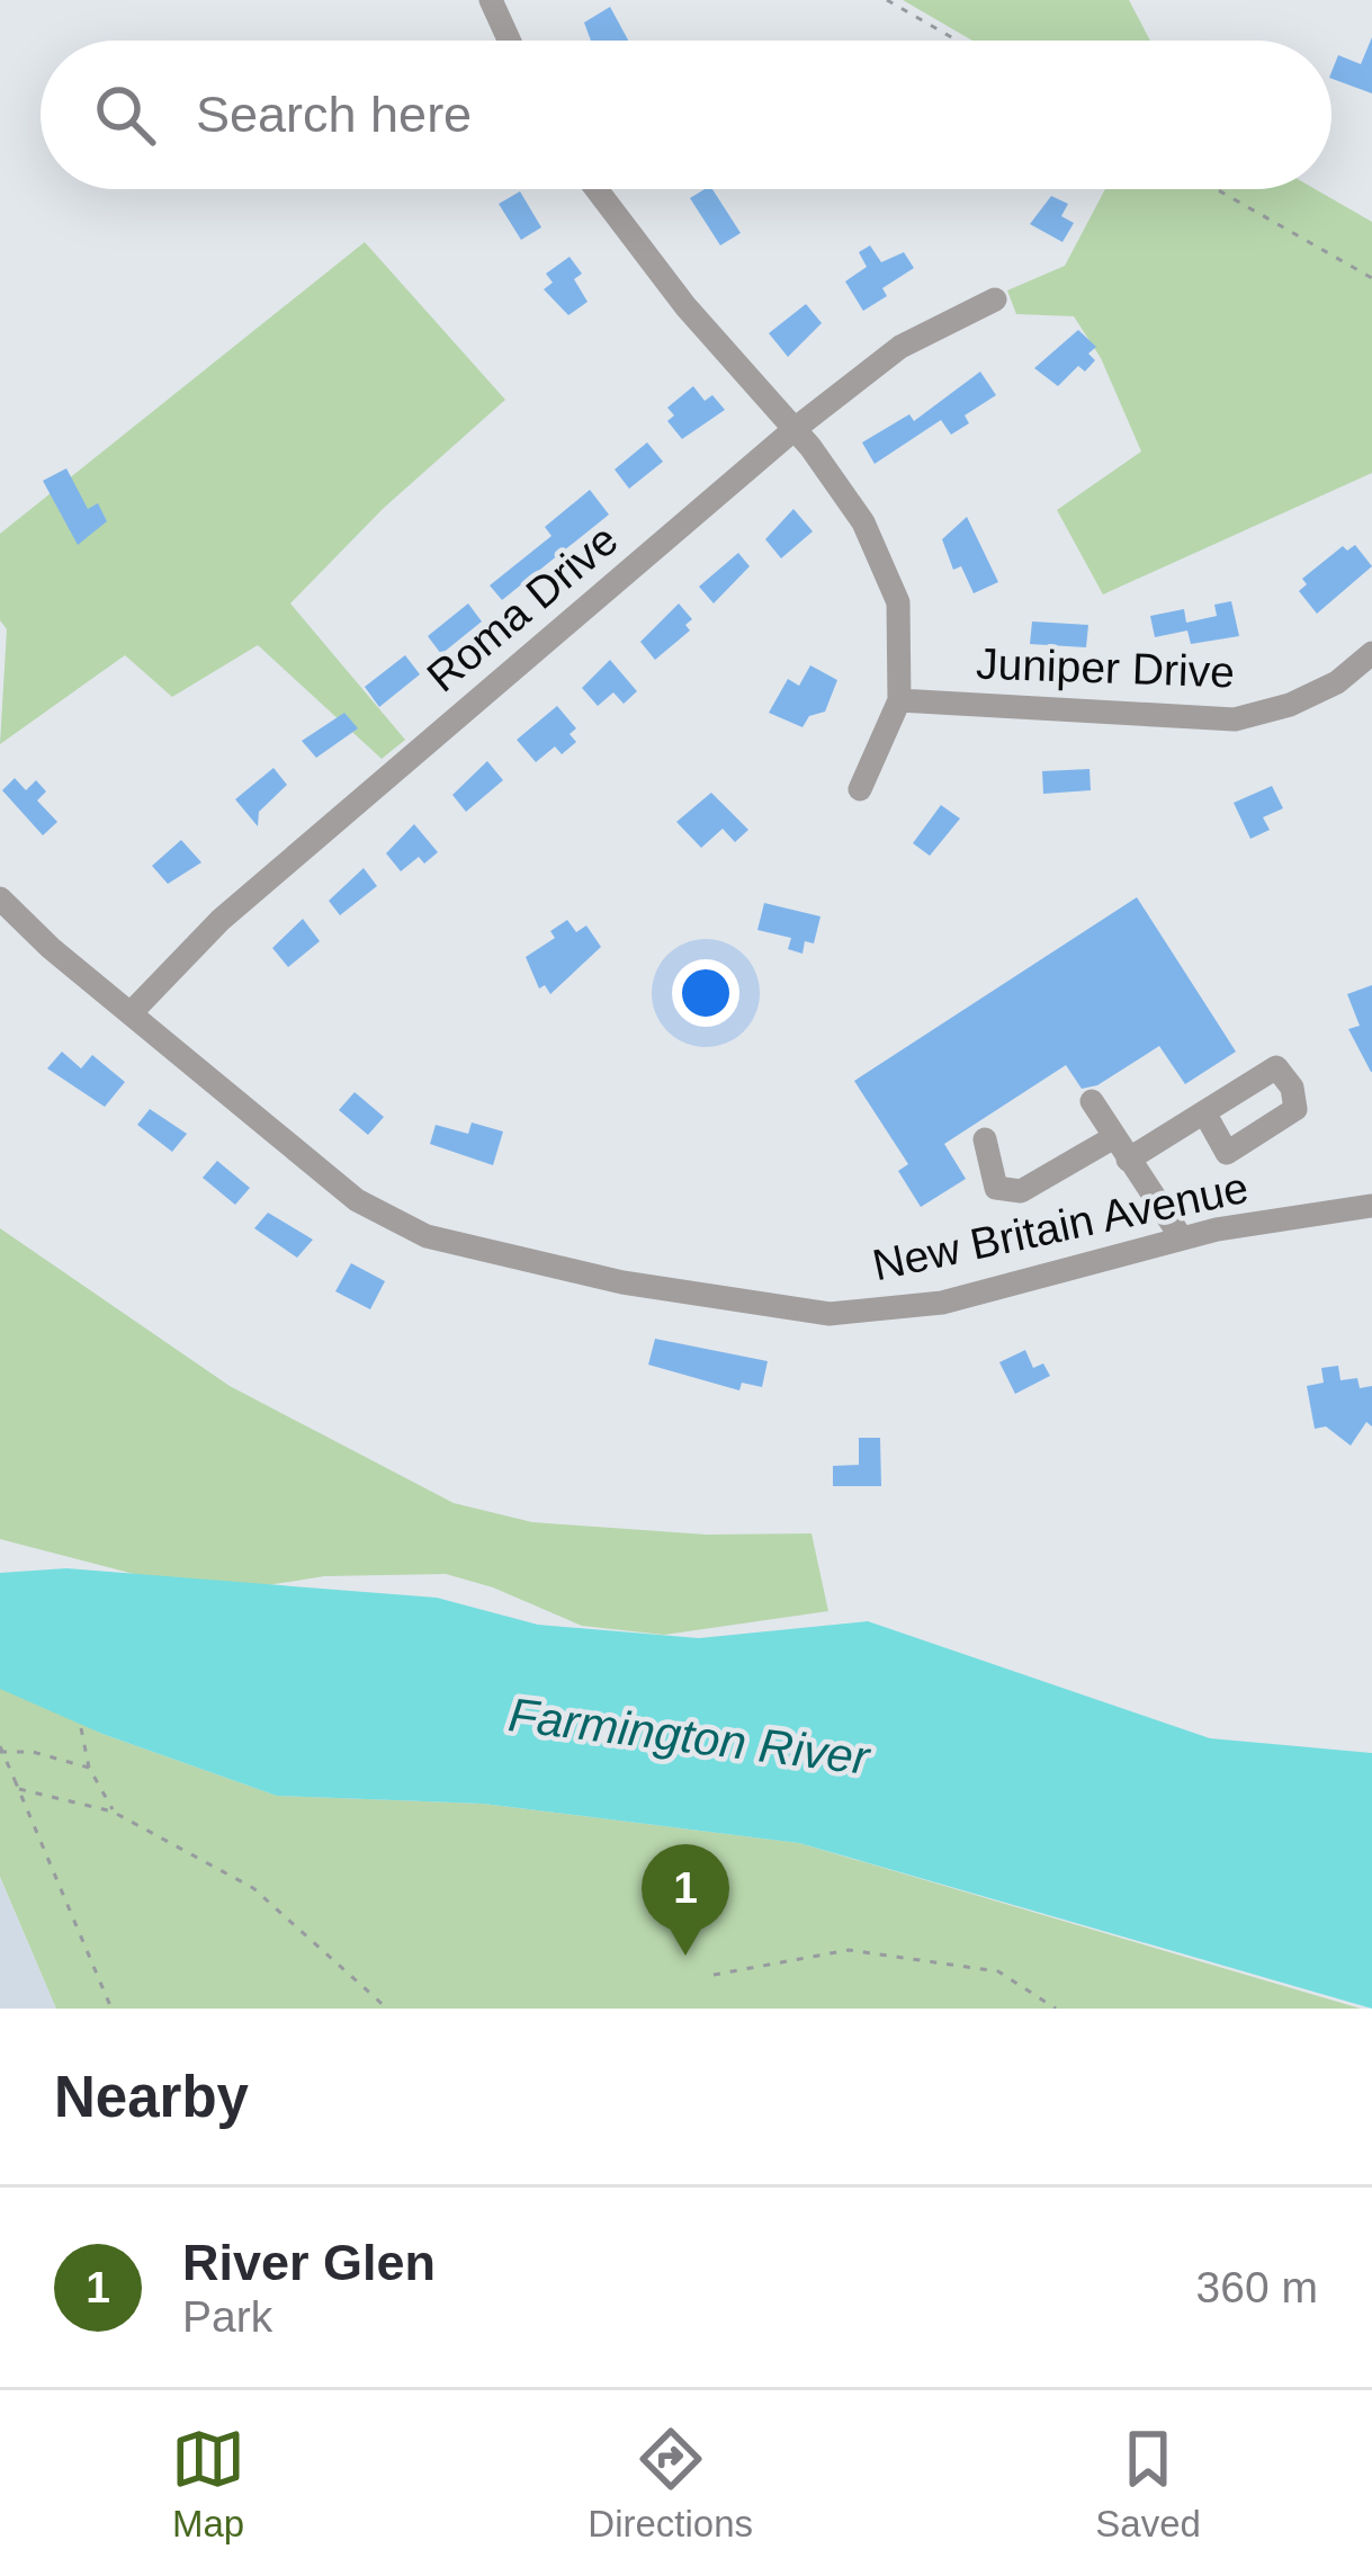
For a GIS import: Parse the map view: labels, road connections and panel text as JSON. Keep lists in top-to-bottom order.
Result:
{
  "streets": {
    "street": ["Roma Drive", "Juniper Drive", "New Britain Avenue"]
  },
  "crossings": [
    ["Roma Drive", "New Britain Avenue"]
  ],
  "water": ["Farmington River"],
  "page": {
    "search": "Search here",
    "pins": "1",
    "heading": "Nearby",
    "list": [
      {
        "mark": "1",
        "name": "River Glen",
        "note": "Park",
        "value": "360 m"
      }
    ],
    "nav": ["Map", "Directions", "Saved"]
  }
}
